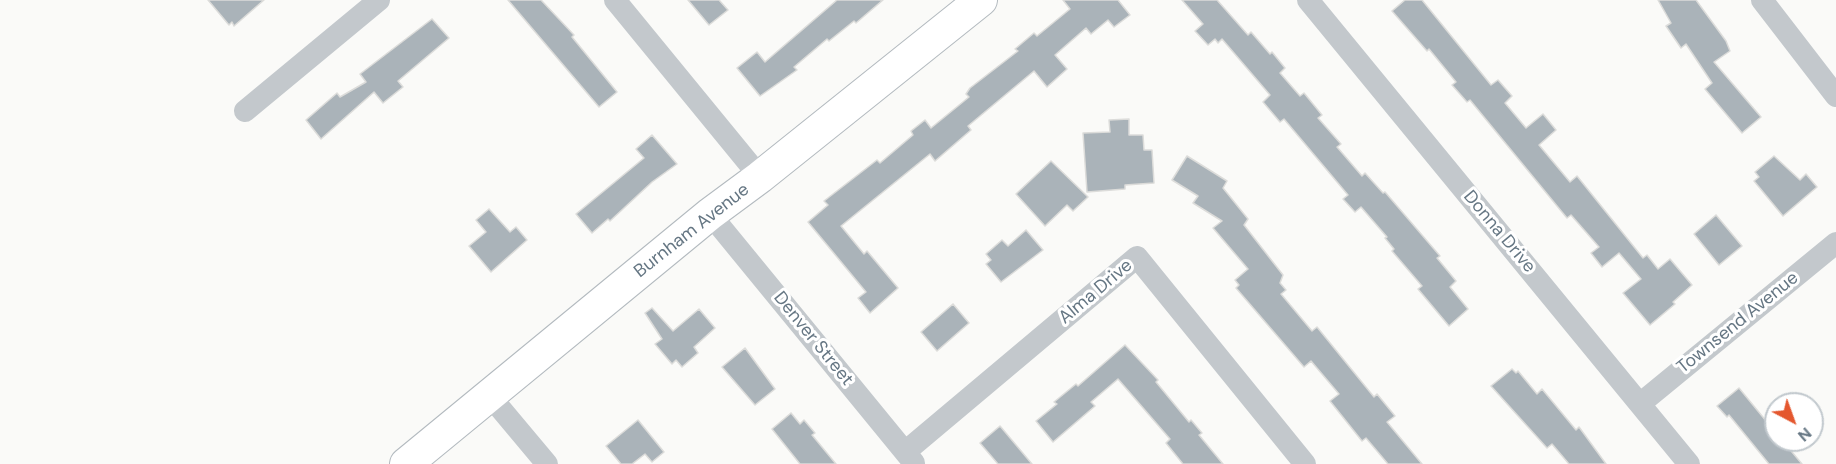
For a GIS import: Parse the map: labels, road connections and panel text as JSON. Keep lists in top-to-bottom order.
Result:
{
  "streets": {
    "street": [
      "Burnham Avenue",
      "Donna Drive",
      "Alma Drive",
      "Townsend Avenue",
      "Denver Street"
    ]
  },
  "crossings": [
    ["Burnham Avenue", "Denver Street"],
    ["Donna Drive", "Townsend Avenue"],
    ["Alma Drive", "Denver Street"]
  ],
  "north": "bottom right"
}
